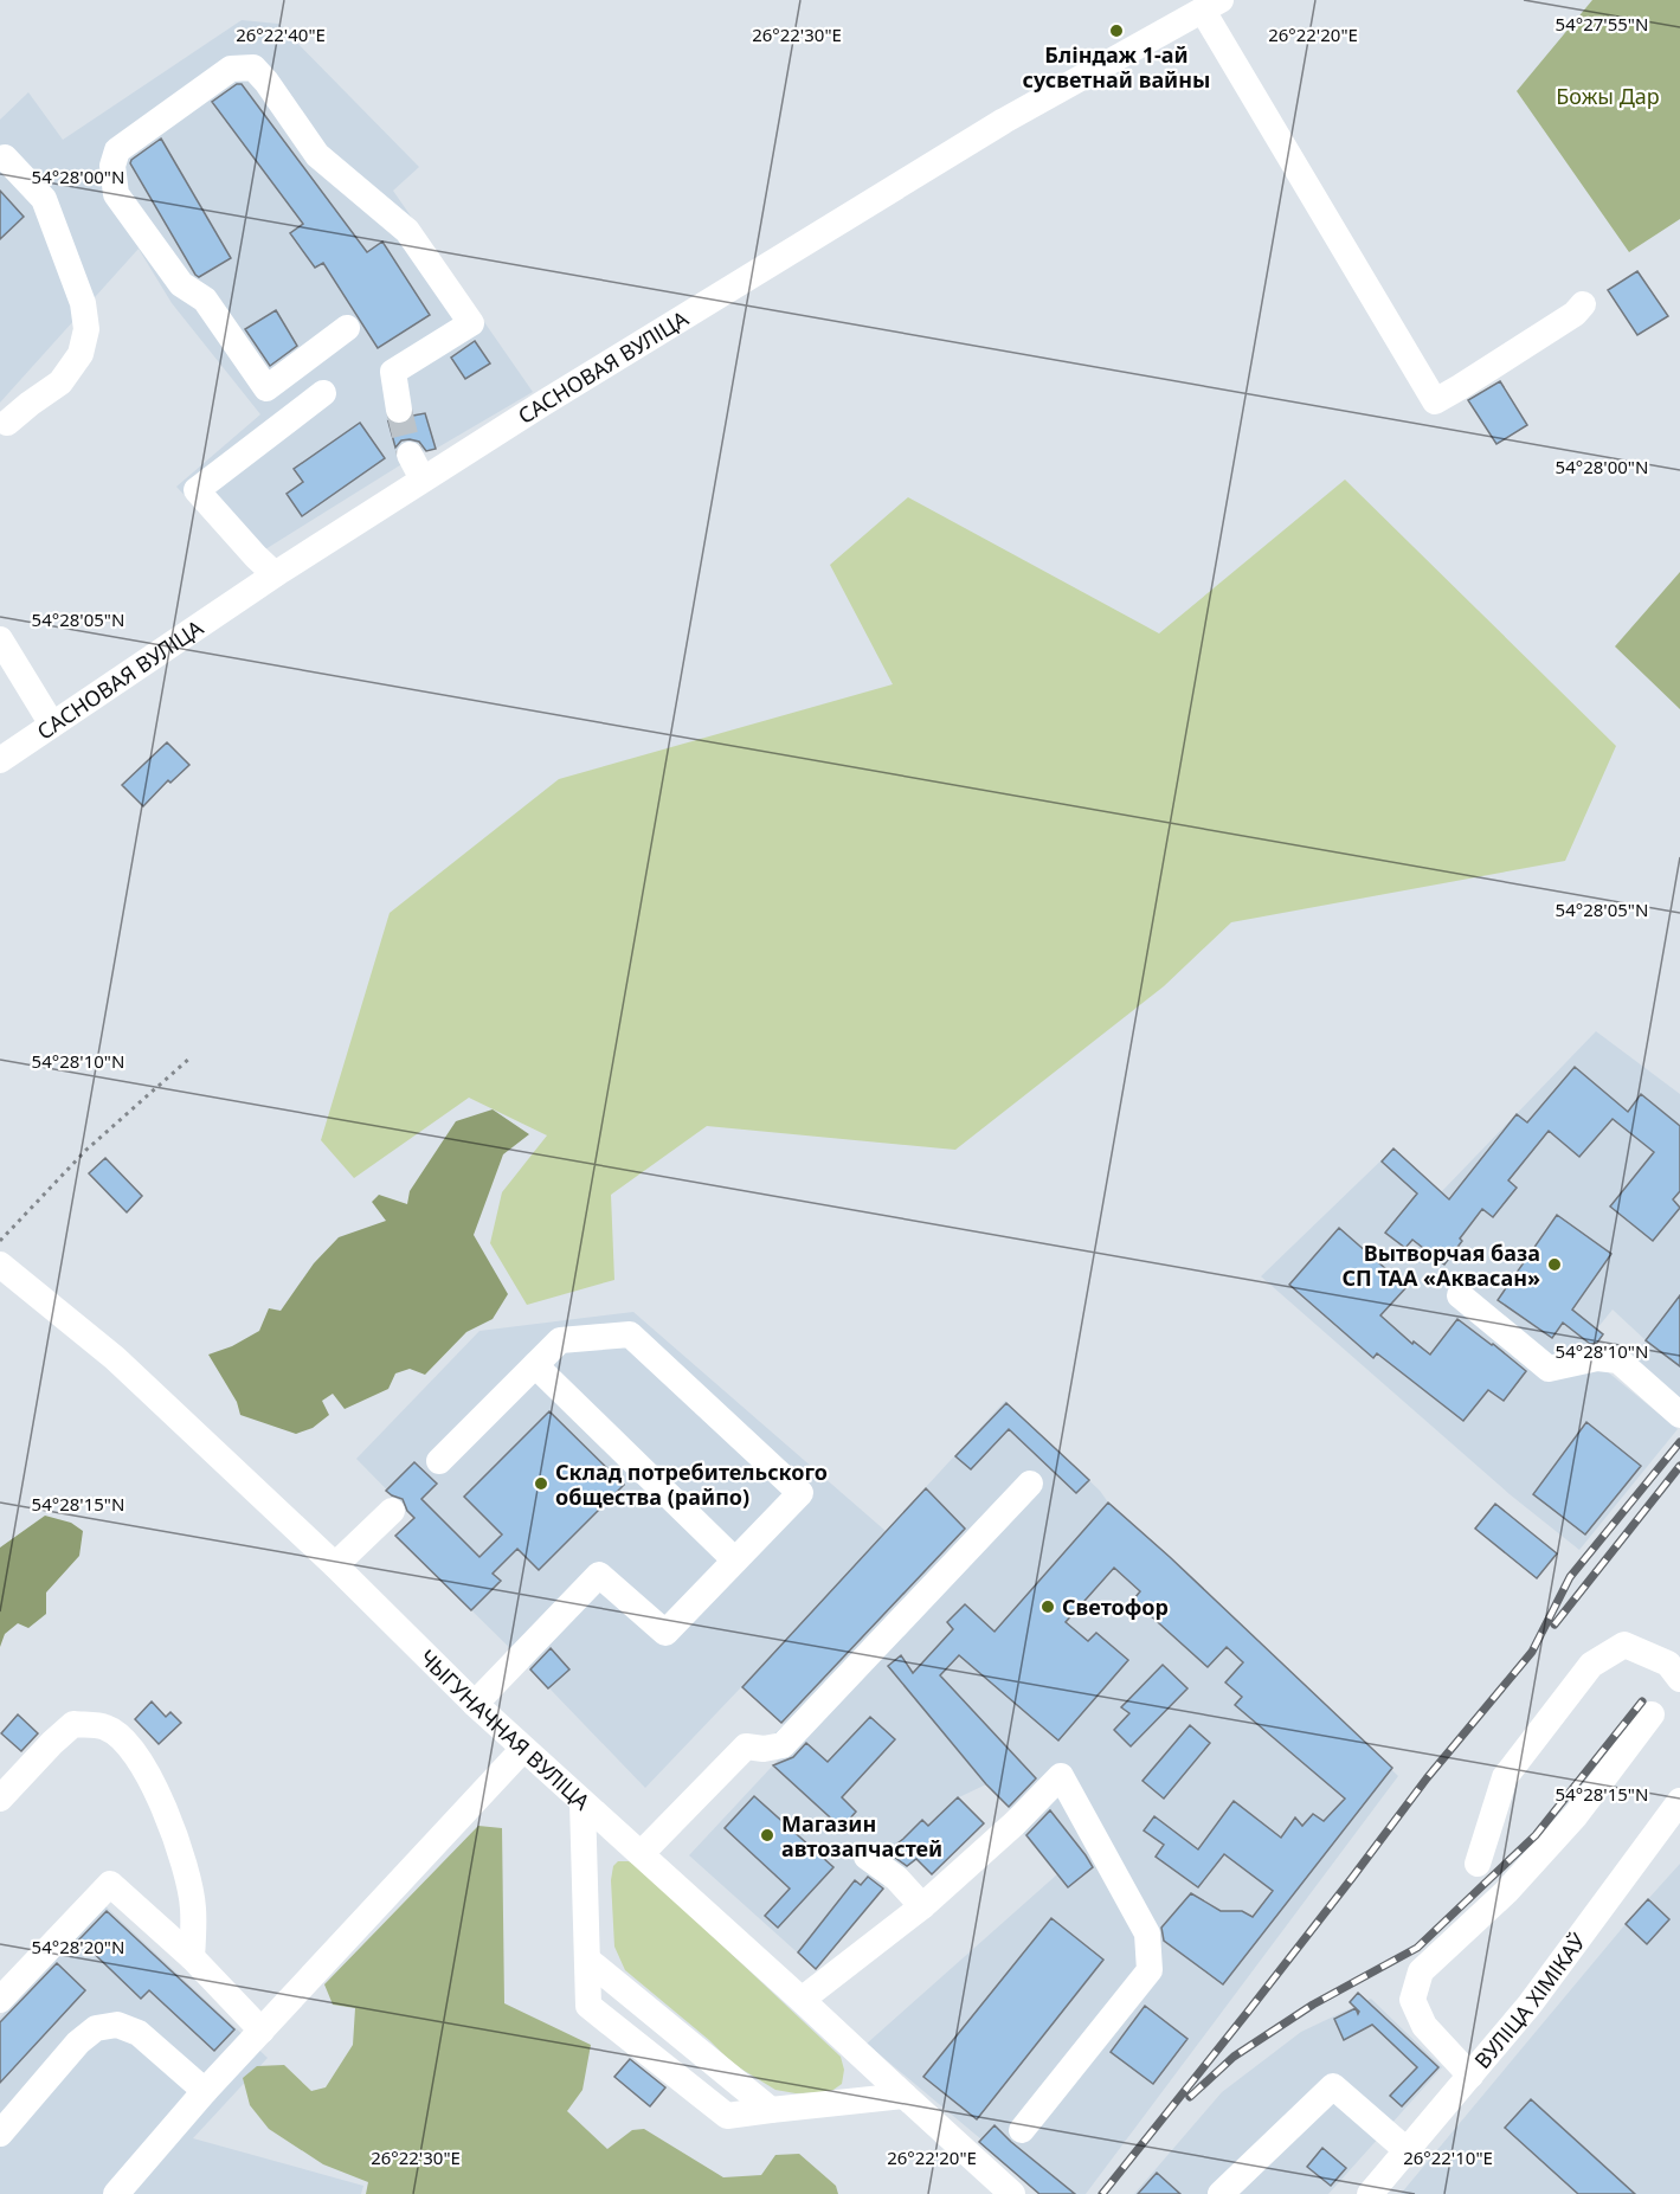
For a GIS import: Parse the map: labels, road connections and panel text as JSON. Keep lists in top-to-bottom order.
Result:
{
  "streets": {
    "street": ["САСНОВАЯ ВУЛІЦА", "ЧЫГУНАЧНАЯ ВУЛІЦА", "ВУЛІЦА ХІМІКАЎ"]
  },
  "parks": ["Божы Дар"],
  "places": [
    "Бліндаж 1-ай сусветнай вайны",
    "Вытворчая база СП ТАА «Аквасан»",
    "Склад потребительского общества (райпо)",
    "Светофор",
    "Магазин автозапчастей"
  ],
  "coordinates": [
    "54°27'55\"N",
    "26°22'30\"E",
    "26°22'20\"E",
    "26°22'40\"E",
    "54°28'00\"N",
    "54°28'05\"N",
    "54°28'10\"N",
    "54°28'15\"N",
    "54°28'20\"N",
    "26°22'10\"E"
  ]
}
